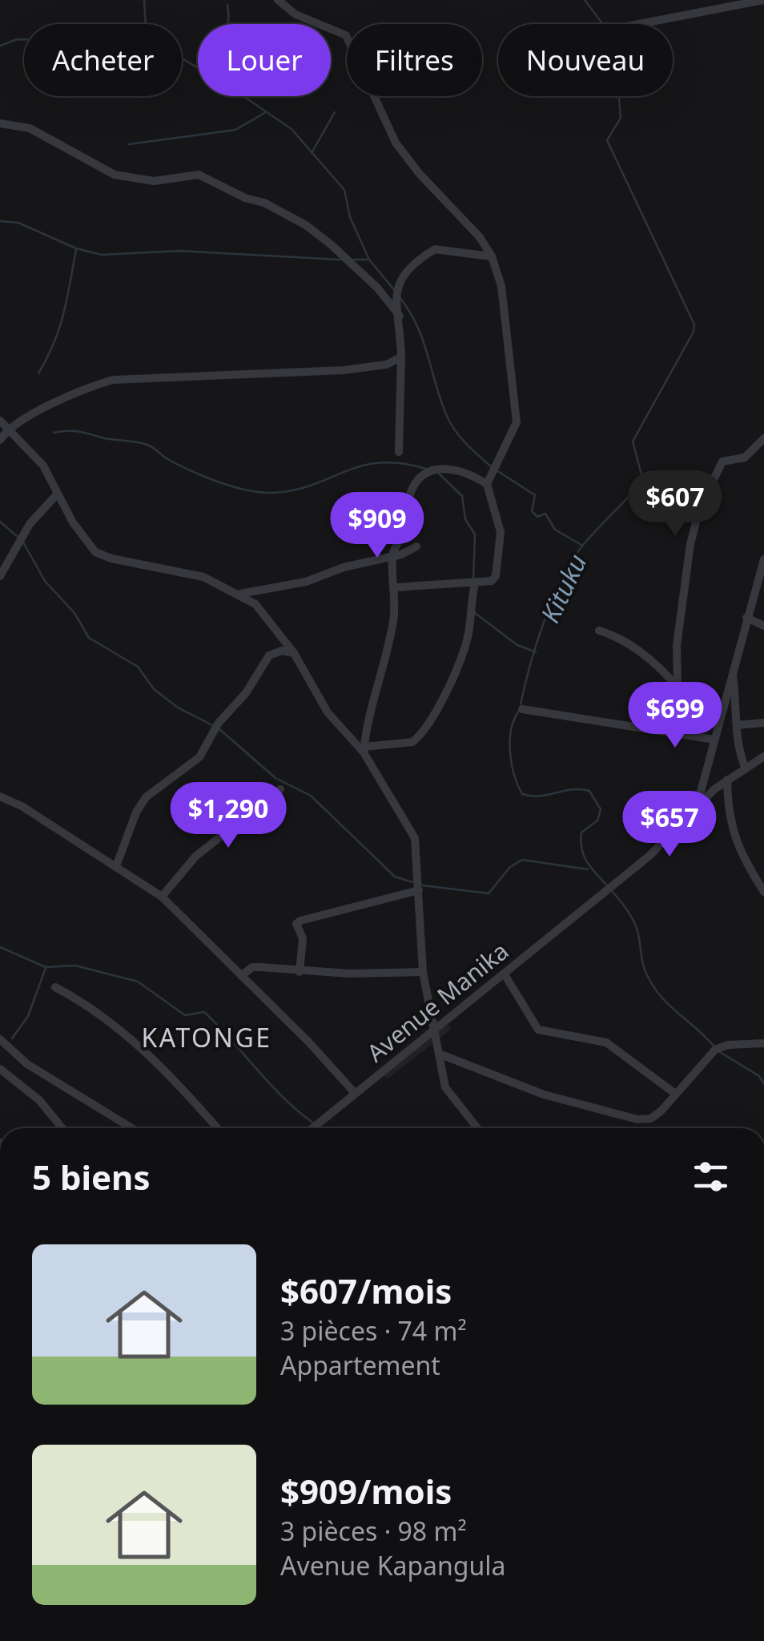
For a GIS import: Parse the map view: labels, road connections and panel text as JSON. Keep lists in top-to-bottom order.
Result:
{
  "streets": {
    "street": ["Avenue Manika"]
  },
  "districts": ["KATONGE"],
  "water": ["Kituku"],
  "page": {
    "chip": [
      "Acheter",
      "Louer",
      "Filtres",
      "Nouveau"
    ],
    "price": [
      "$607",
      "$909",
      "$699",
      "$1,290",
      "$657"
    ],
    "heading": "5 biens",
    "list": [
      {
        "name": "$607/mois",
        "note": "3 pièces · 74 m² · Appartement"
      },
      {
        "name": "$909/mois",
        "note": "3 pièces · 98 m² · Avenue Kapangula"
      }
    ]
  }
}
